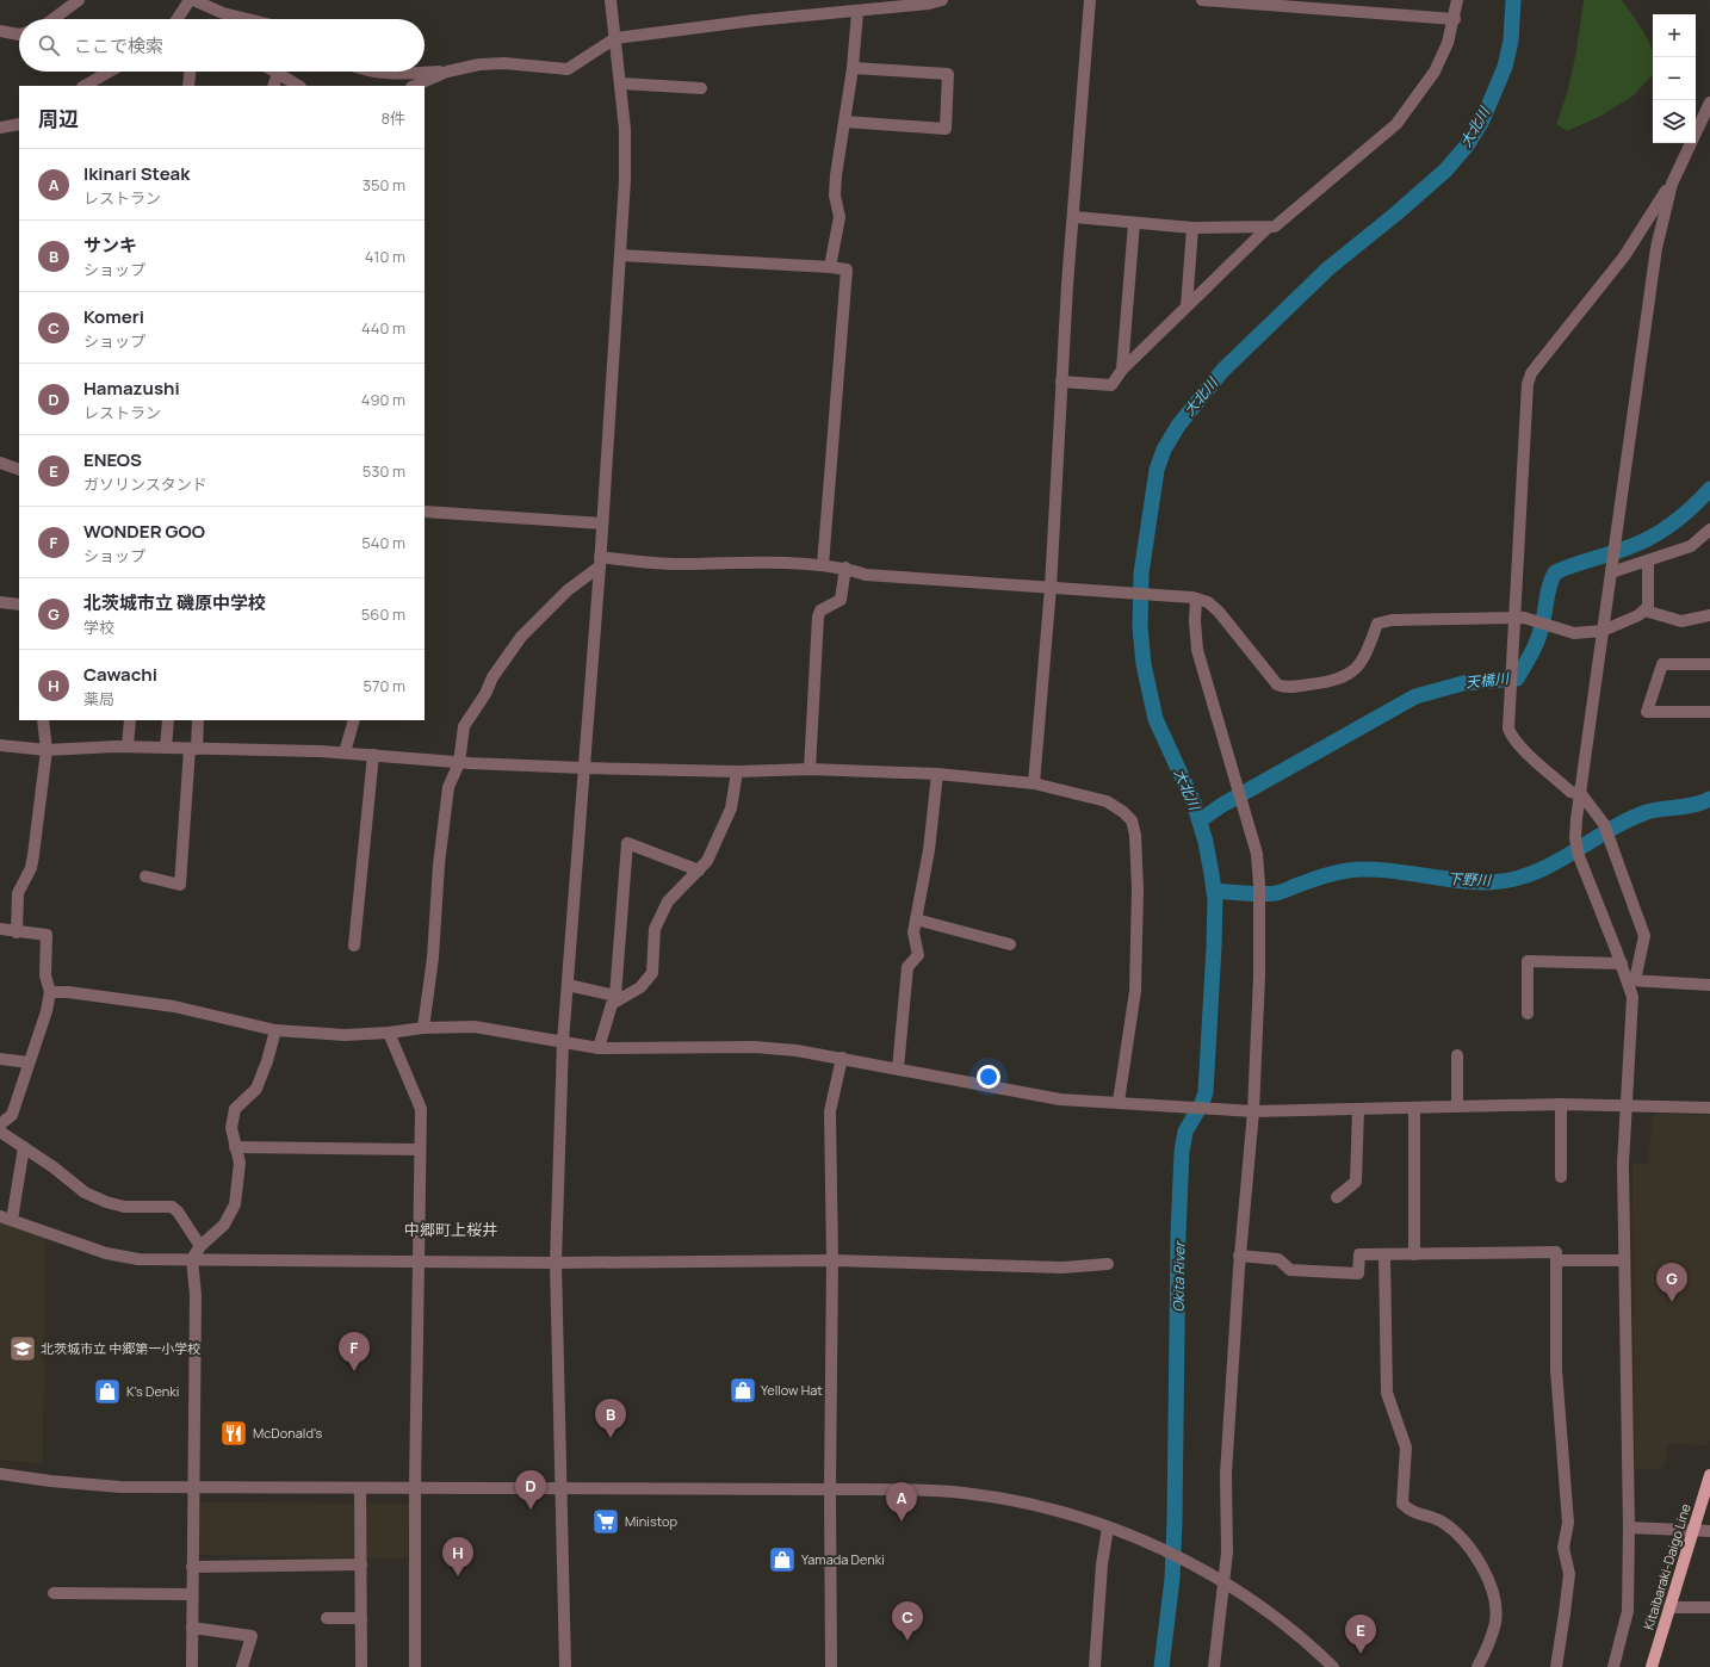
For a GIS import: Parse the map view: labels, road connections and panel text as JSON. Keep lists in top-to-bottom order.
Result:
{
  "streets": {
    "main road": ["Kitaibaraki-Daigo Line"]
  },
  "districts": ["中郷町上桜井"],
  "water": [
    "大北川",
    "天橋川",
    "下野川",
    "Okita River"
  ],
  "places": {
    "school or university": ["北茨城市立 中郷第一小学校"],
    "shop": ["Yellow Hat", "K's Denki", "Yamada Denki"],
    "restaurant": ["McDonald's"],
    "supermarket": ["Ministop"]
  },
  "page": {
    "map_buttons": ["+", "−"],
    "search": "ここで検索",
    "heading": ["周辺", "8件"],
    "list": [
      {
        "mark": "A",
        "name": "Ikinari Steak",
        "note": "レストラン",
        "value": "350 m"
      },
      {
        "mark": "B",
        "name": "サンキ",
        "note": "ショップ",
        "value": "410 m"
      },
      {
        "mark": "C",
        "name": "Komeri",
        "note": "ショップ",
        "value": "440 m"
      },
      {
        "mark": "D",
        "name": "Hamazushi",
        "note": "レストラン",
        "value": "490 m"
      },
      {
        "mark": "E",
        "name": "ENEOS",
        "note": "ガソリンスタンド",
        "value": "530 m"
      },
      {
        "mark": "F",
        "name": "WONDER GOO",
        "note": "ショップ",
        "value": "540 m"
      },
      {
        "mark": "G",
        "name": "北茨城市立 磯原中学校",
        "note": "学校",
        "value": "560 m"
      },
      {
        "mark": "H",
        "name": "Cawachi",
        "note": "薬局",
        "value": "570 m"
      }
    ],
    "pins": [
      "G",
      "F",
      "B",
      "D",
      "A",
      "H",
      "C",
      "E"
    ]
  }
}
